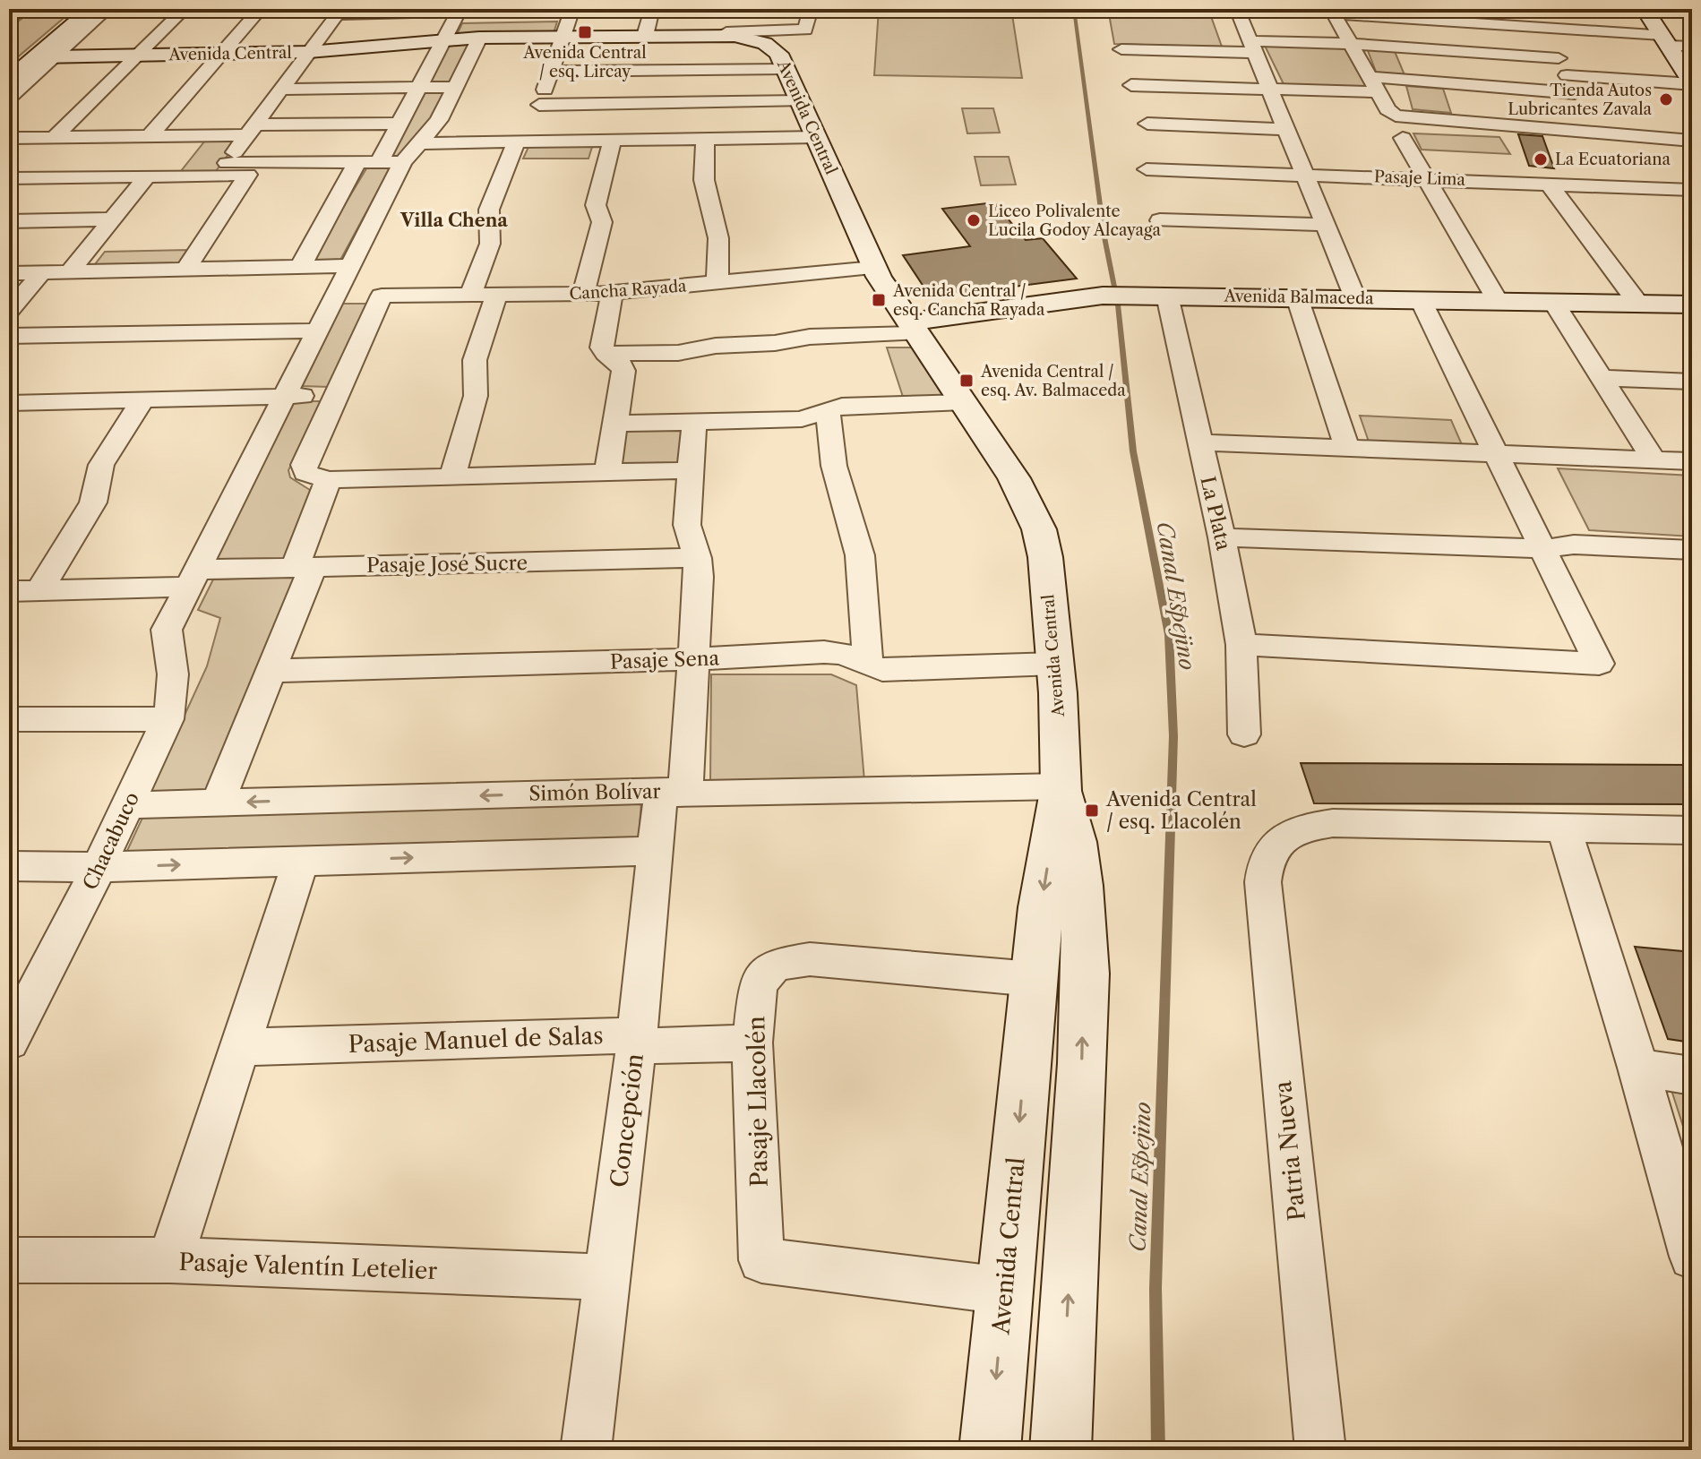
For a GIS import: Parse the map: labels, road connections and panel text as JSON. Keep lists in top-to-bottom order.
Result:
{
  "streets": {
    "street": [
      "Avenida Central",
      "Pasaje Lima",
      "Cancha Rayada",
      "Avenida Balmaceda",
      "La Plata",
      "Pasaje José Sucre",
      "Pasaje Sena",
      "Simón Bolívar",
      "Chacabuco",
      "Pasaje Manuel de Salas",
      "Pasaje Llacolén",
      "Concepción",
      "Patria Nueva",
      "Pasaje Valentín Letelier"
    ]
  },
  "crossings": [
    ["Avenida Central", "Cancha Rayada"],
    ["Avenida Central", "Avenida Balmaceda"],
    ["Avenida Central", "Pasaje Sena"],
    ["Avenida Central", "Simón Bolívar"],
    ["Avenida Central", "Pasaje Llacolén"],
    ["Avenida Balmaceda", "La Plata"],
    ["Pasaje José Sucre", "Chacabuco"],
    ["Pasaje José Sucre", "Concepción"],
    ["Pasaje Sena", "Concepción"],
    ["Simón Bolívar", "Chacabuco"],
    ["Simón Bolívar", "Concepción"],
    ["Pasaje Manuel de Salas", "Pasaje Llacolén"],
    ["Pasaje Manuel de Salas", "Concepción"],
    ["Concepción", "Pasaje Valentín Letelier"]
  ],
  "districts": ["Villa Chena"],
  "water": ["Canal Espejino"],
  "places": {
    "transit": [
      "Avenida Central / esq. Lircay",
      "Avenida Central / esq. Cancha Rayada",
      "Avenida Central / esq. Av. Balmaceda",
      "Avenida Central / esq. Llacolén"
    ],
    "other": ["Tienda Autos Lubricantes Zavala", "La Ecuatoriana", "Liceo Polivalente Lucila Godoy Alcayaga"]
  }
}
